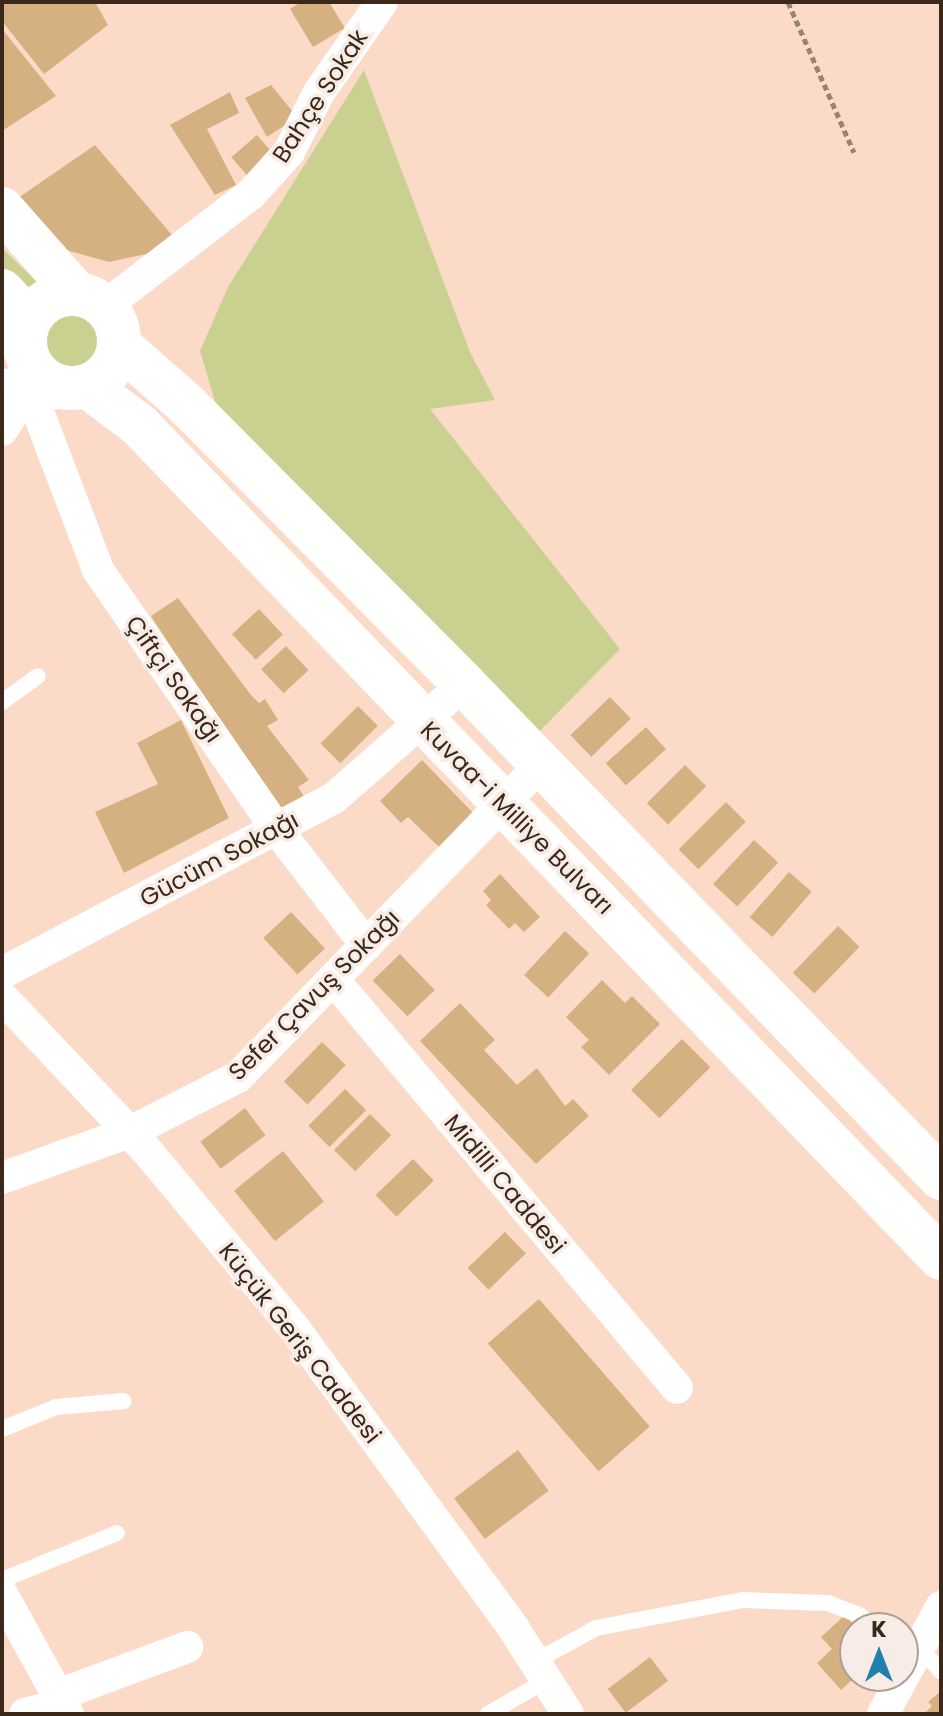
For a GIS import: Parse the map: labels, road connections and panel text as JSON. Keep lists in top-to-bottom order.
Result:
{
  "streets": {
    "main road": ["Kuvaa-i Milliye Bulvarı"],
    "street": [
      "Bahçe Sokak",
      "Çiftçi Sokağı",
      "Gücüm Sokağı",
      "Sefer Çavuş Sokağı",
      "Midilli Caddesi",
      "Küçük Geriş Caddesi"
    ]
  },
  "crossings": [
    ["Çiftçi Sokağı", "Kuvaa-i Milliye Bulvarı"],
    ["Çiftçi Sokağı", "Gücüm Sokağı"],
    ["Çiftçi Sokağı", "Sefer Çavuş Sokağı"],
    ["Kuvaa-i Milliye Bulvarı", "Gücüm Sokağı"],
    ["Kuvaa-i Milliye Bulvarı", "Sefer Çavuş Sokağı"],
    ["Sefer Çavuş Sokağı", "Midilli Caddesi"],
    ["Sefer Çavuş Sokağı", "Küçük Geriş Caddesi"]
  ],
  "north": "top"
}
